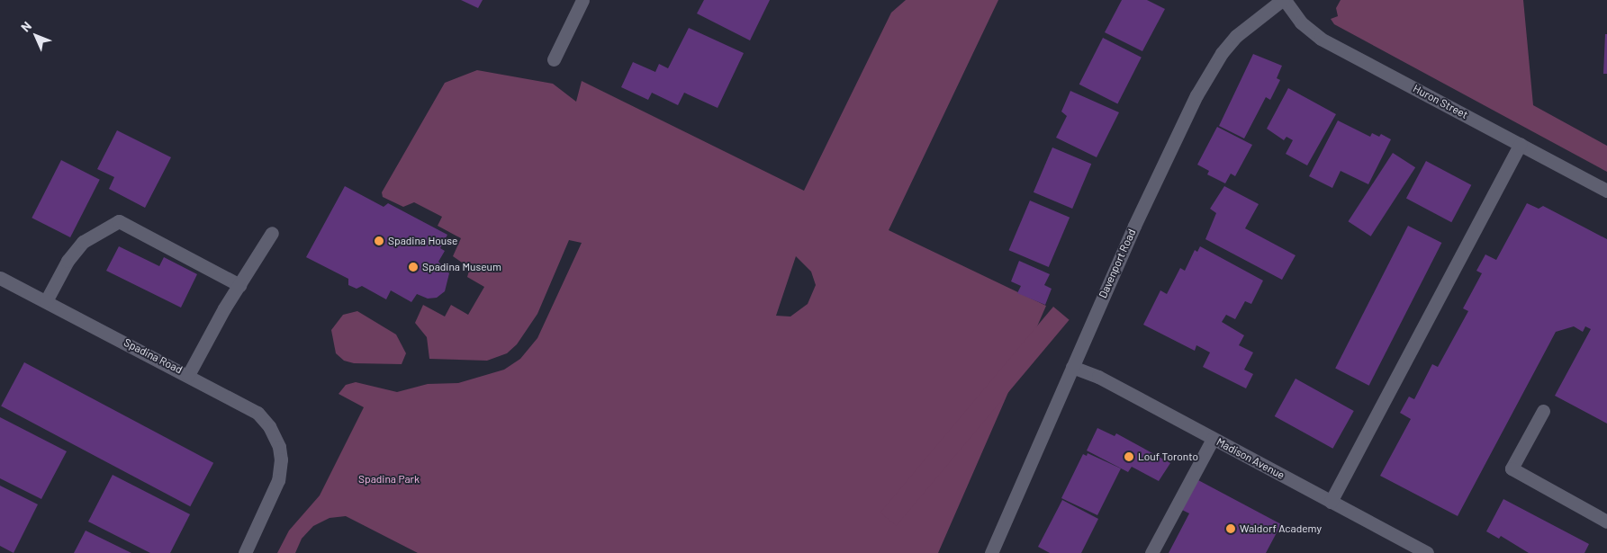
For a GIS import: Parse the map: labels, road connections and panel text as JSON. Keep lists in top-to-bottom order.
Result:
{
  "streets": {
    "street": [
      "Huron Street",
      "Davenport Road",
      "Spadina Road",
      "Madison Avenue"
    ]
  },
  "crossings": [
    ["Huron Street", "Davenport Road"],
    ["Davenport Road", "Madison Avenue"]
  ],
  "parks": ["Spadina Park"],
  "places": [
    "Spadina House",
    "Spadina Museum",
    "Louf Toronto",
    "Waldorf Academy"
  ],
  "north": "top left"
}
